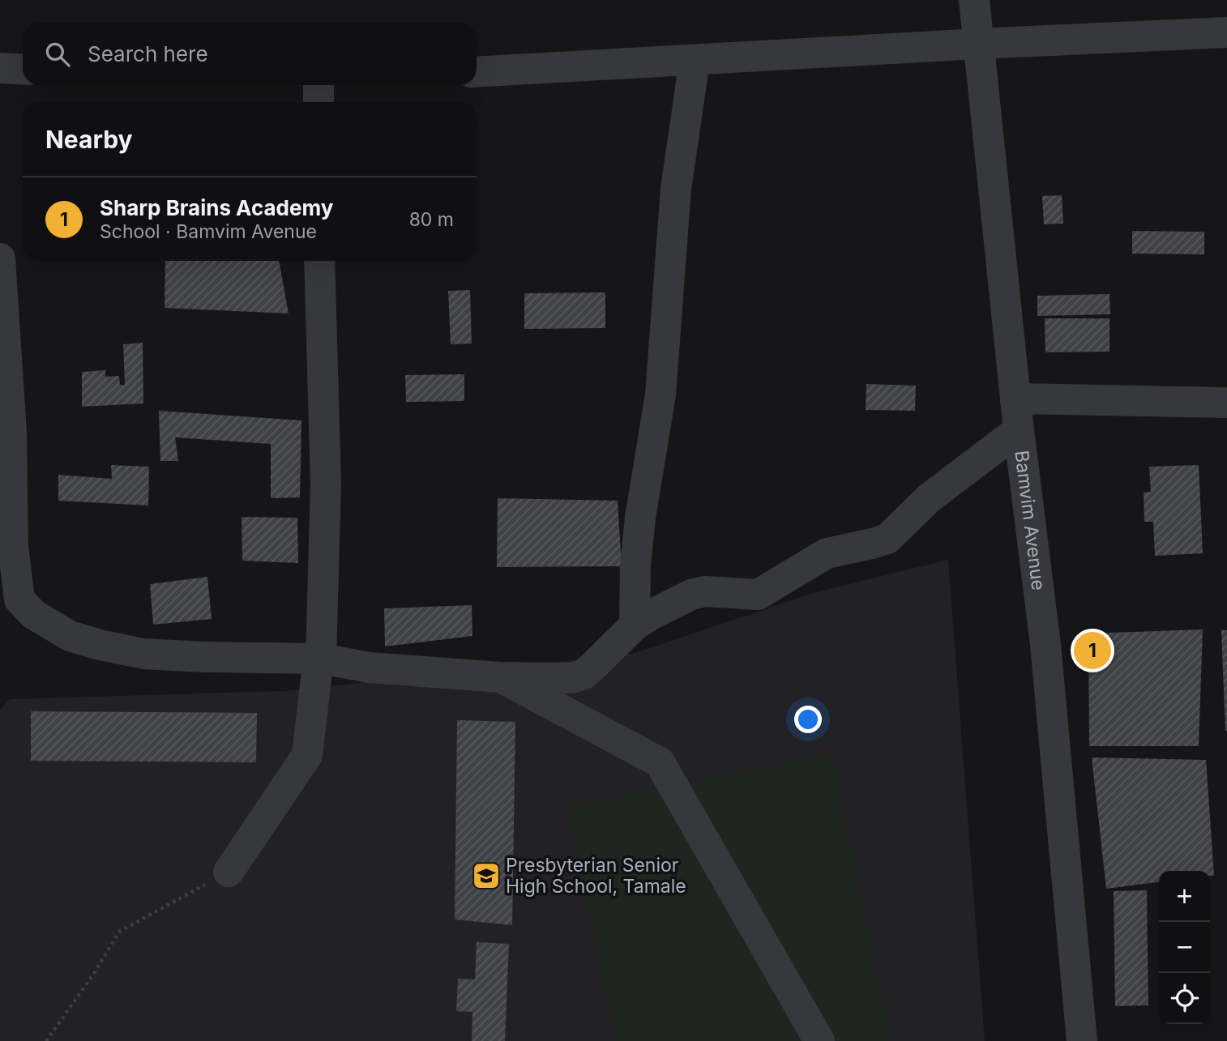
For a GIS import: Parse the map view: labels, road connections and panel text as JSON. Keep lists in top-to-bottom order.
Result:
{
  "streets": {
    "street": ["Bamvim Avenue"]
  },
  "places": {
    "school or university": ["Presbyterian Senior High School, Tamale"]
  },
  "page": {
    "search": "Search here",
    "heading": "Nearby",
    "list": [
      {
        "mark": "1",
        "name": "Sharp Brains Academy",
        "note": "School · Bamvim Avenue",
        "value": "80 m"
      }
    ],
    "pins": "1",
    "map_buttons": ["+", "−"]
  }
}
